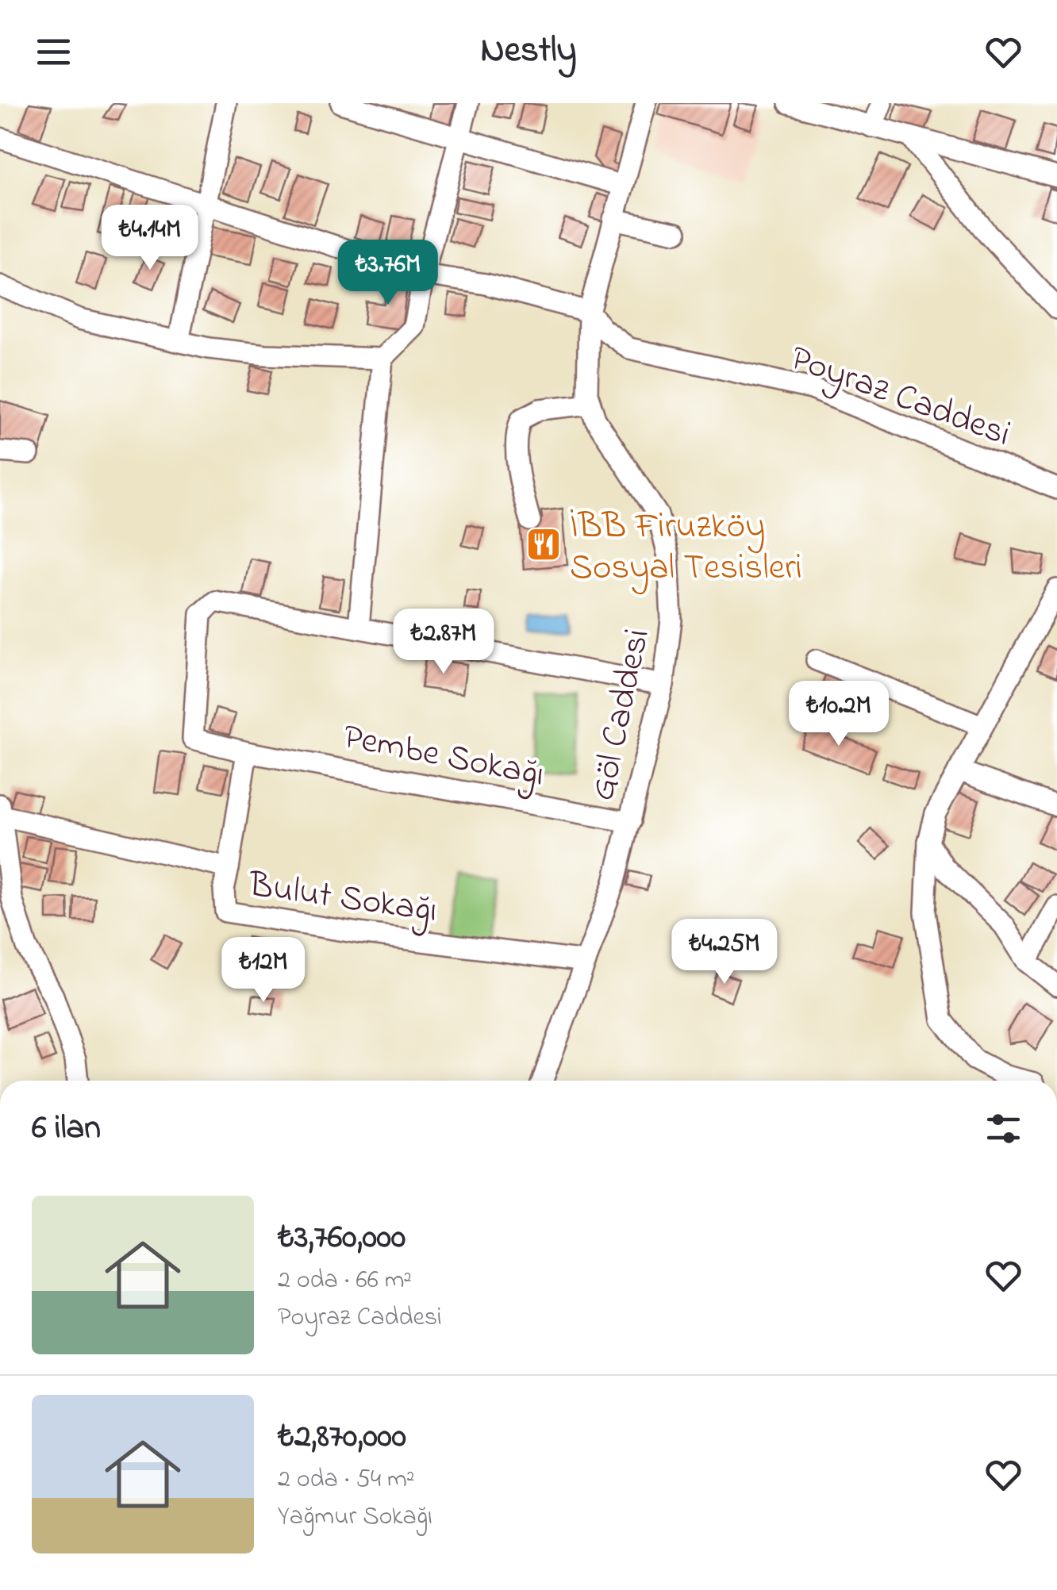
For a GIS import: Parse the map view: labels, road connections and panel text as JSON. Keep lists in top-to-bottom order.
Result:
{
  "streets": {
    "street": [
      "Poyraz Caddesi",
      "Göl Caddesi",
      "Pembe Sokağı",
      "Bulut Sokağı"
    ]
  },
  "crossings": [
    ["Poyraz Caddesi", "Göl Caddesi"],
    ["Göl Caddesi", "Pembe Sokağı"],
    ["Göl Caddesi", "Bulut Sokağı"]
  ],
  "places": {
    "restaurant": ["İBB Firuzköy Sosyal Tesisleri"]
  },
  "page": {
    "header": "Nestly",
    "price": [
      "₺4.14M",
      "₺3.76M",
      "₺2.87M",
      "₺10.2M",
      "₺4.25M",
      "₺12M"
    ],
    "heading": "6 ilan",
    "list": [
      {
        "name": "₺3,760,000",
        "note": "2 oda · 66 m² · Poyraz Caddesi"
      },
      {
        "name": "₺2,870,000",
        "note": "2 oda · 54 m² · Yağmur Sokağı"
      }
    ]
  }
}
